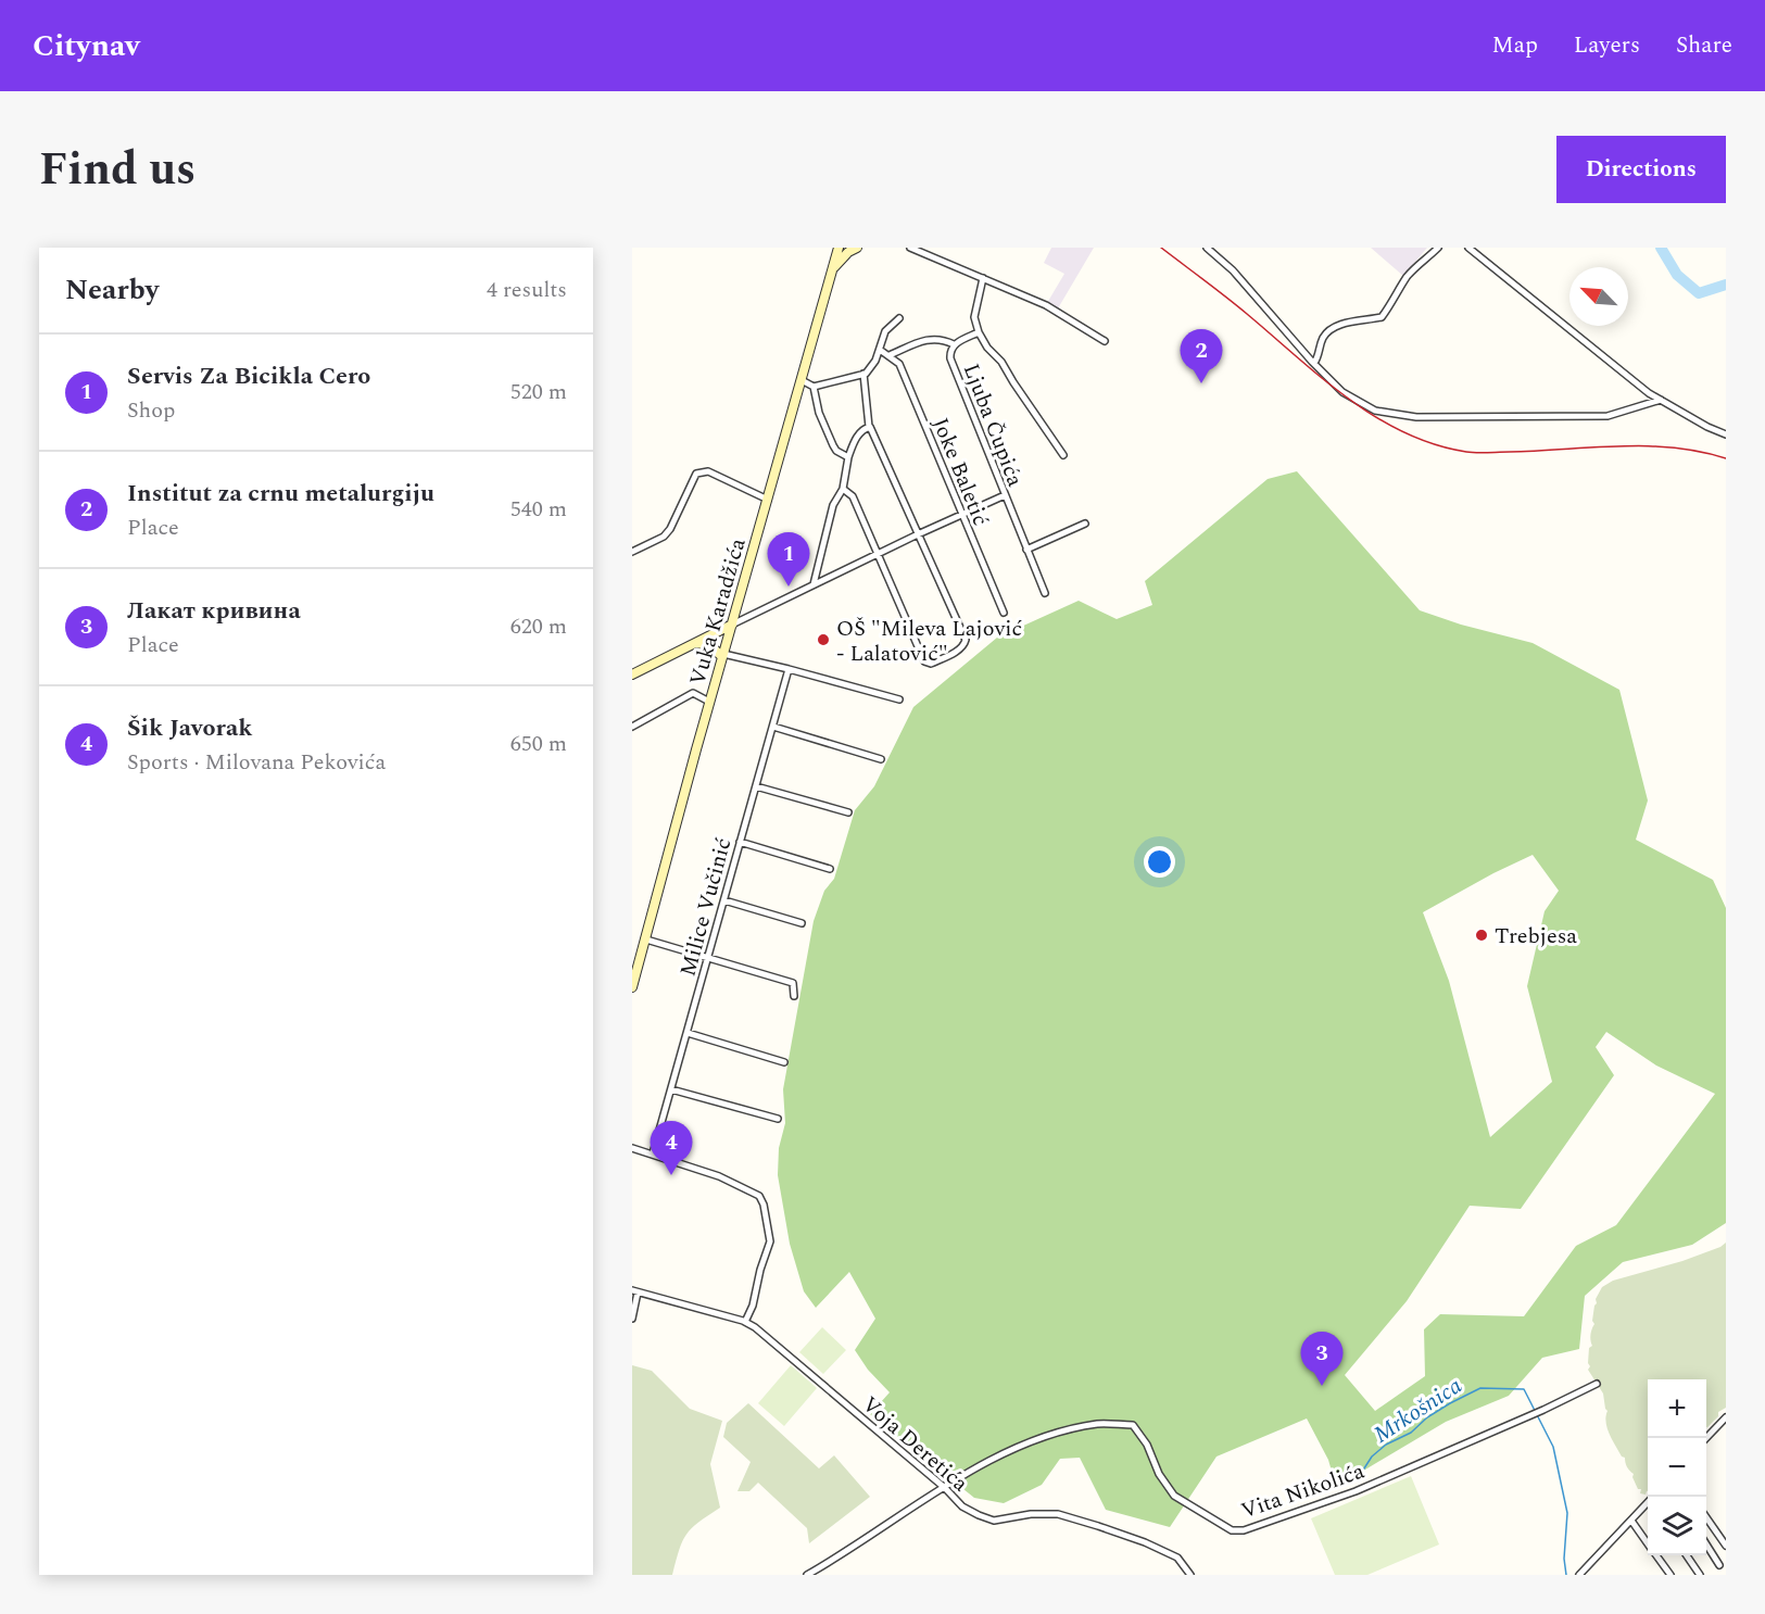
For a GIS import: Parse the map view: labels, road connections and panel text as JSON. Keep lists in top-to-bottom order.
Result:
{
  "streets": {
    "street": [
      "Ljuba Čupića",
      "Joke Baletić",
      "Vuka Karadžića",
      "Milice Vučinić",
      "Voja Deretića",
      "Vita Nikolića"
    ]
  },
  "crossings": [
    ["Voja Deretića", "Vita Nikolića"]
  ],
  "water": ["Mrkošnica"],
  "places": ["OŠ \"Mileva Lajović - Lalatović\"", "Trebjesa"],
  "north": "top left",
  "page": {
    "header": "Citynav",
    "nav": ["Map", "Layers", "Share"],
    "title": "Find us",
    "buttons": "Directions",
    "heading": ["Nearby", "4 results"],
    "pins": [
      "2",
      "1",
      "4",
      "3"
    ],
    "list": [
      {
        "mark": "1",
        "name": "Servis Za Bicikla Cero",
        "note": "Shop",
        "value": "520 m"
      },
      {
        "mark": "2",
        "name": "Institut za crnu metalurgiju",
        "note": "Place",
        "value": "540 m"
      },
      {
        "mark": "3",
        "name": "Лакат кривина",
        "note": "Place",
        "value": "620 m"
      },
      {
        "mark": "4",
        "name": "Šik Javorak",
        "note": "Sports · Milovana Pekovića",
        "value": "650 m"
      }
    ],
    "map_buttons": ["+", "−"]
  }
}
